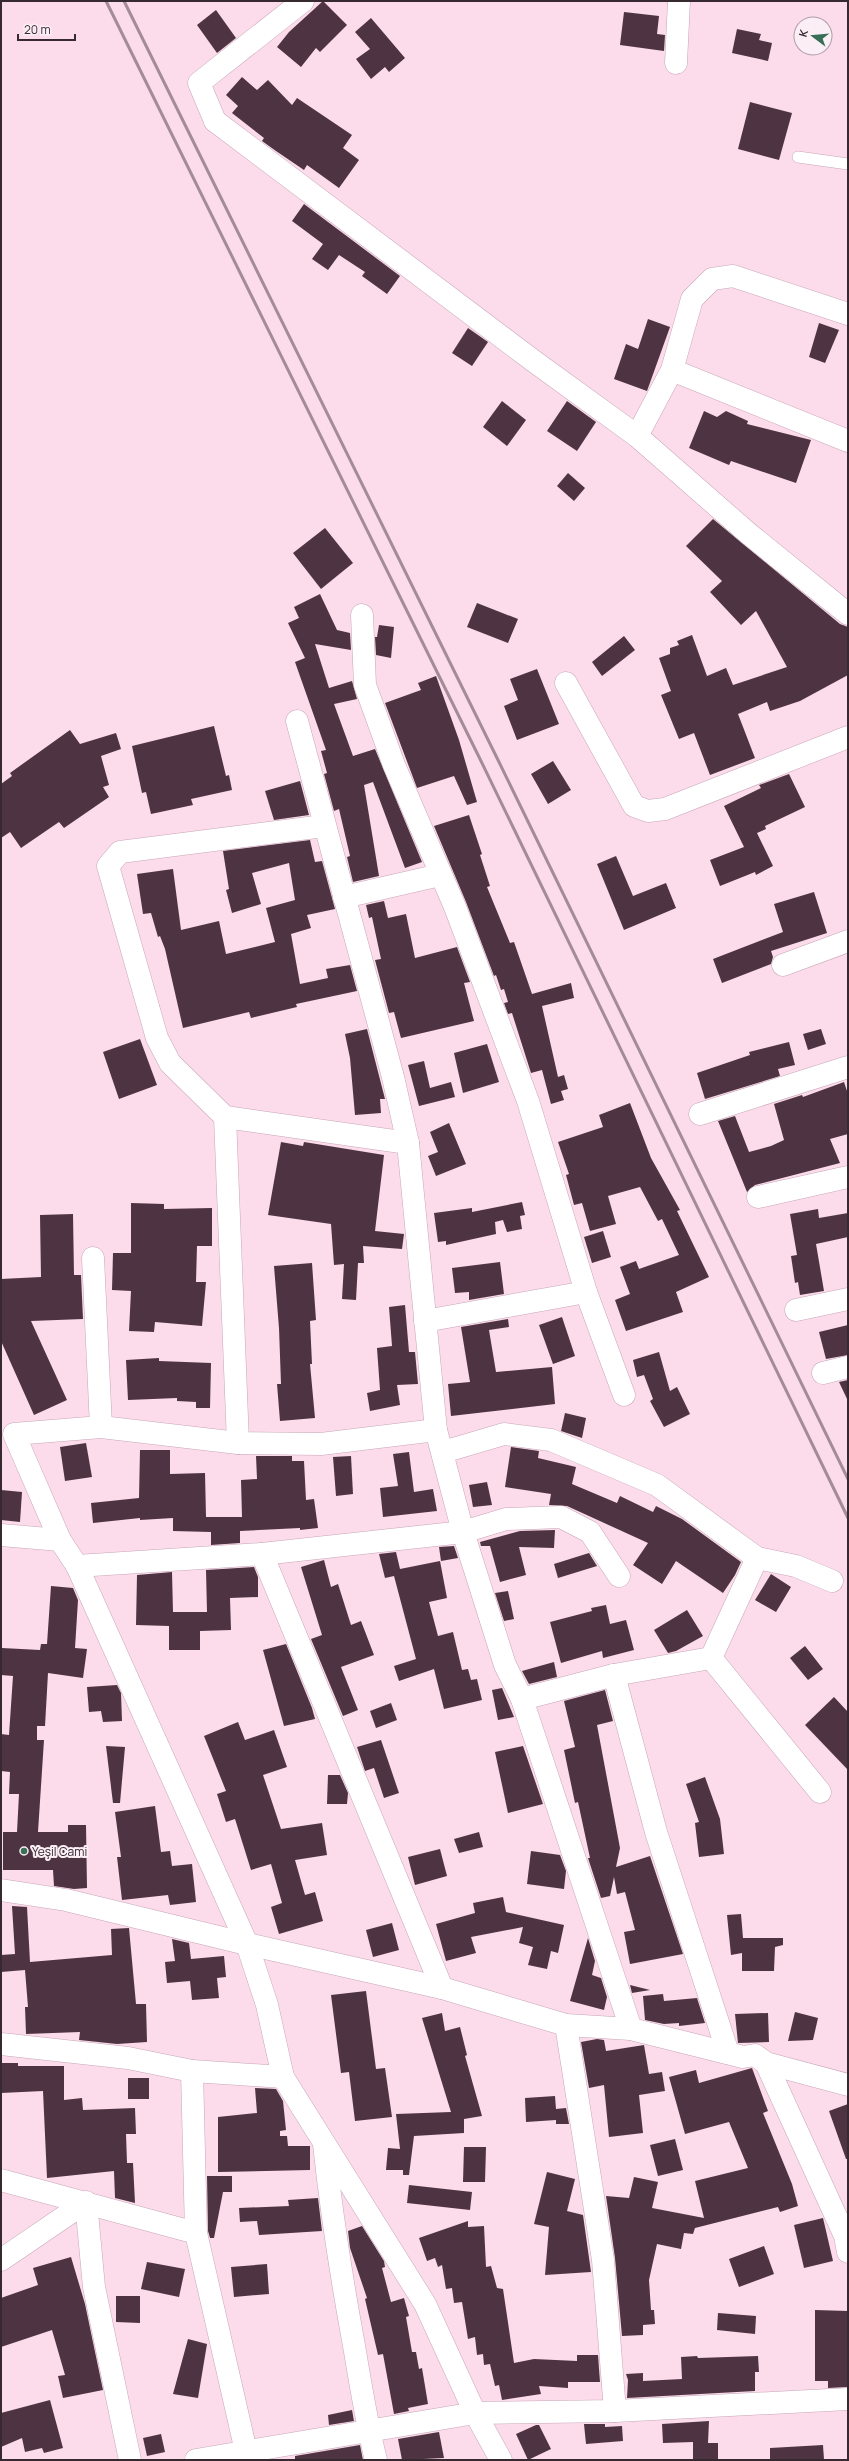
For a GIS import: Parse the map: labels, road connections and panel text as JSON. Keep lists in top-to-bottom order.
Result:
{
  "places": ["Yeşil Cami"],
  "scale_bar": "20 m",
  "north": "left"
}
